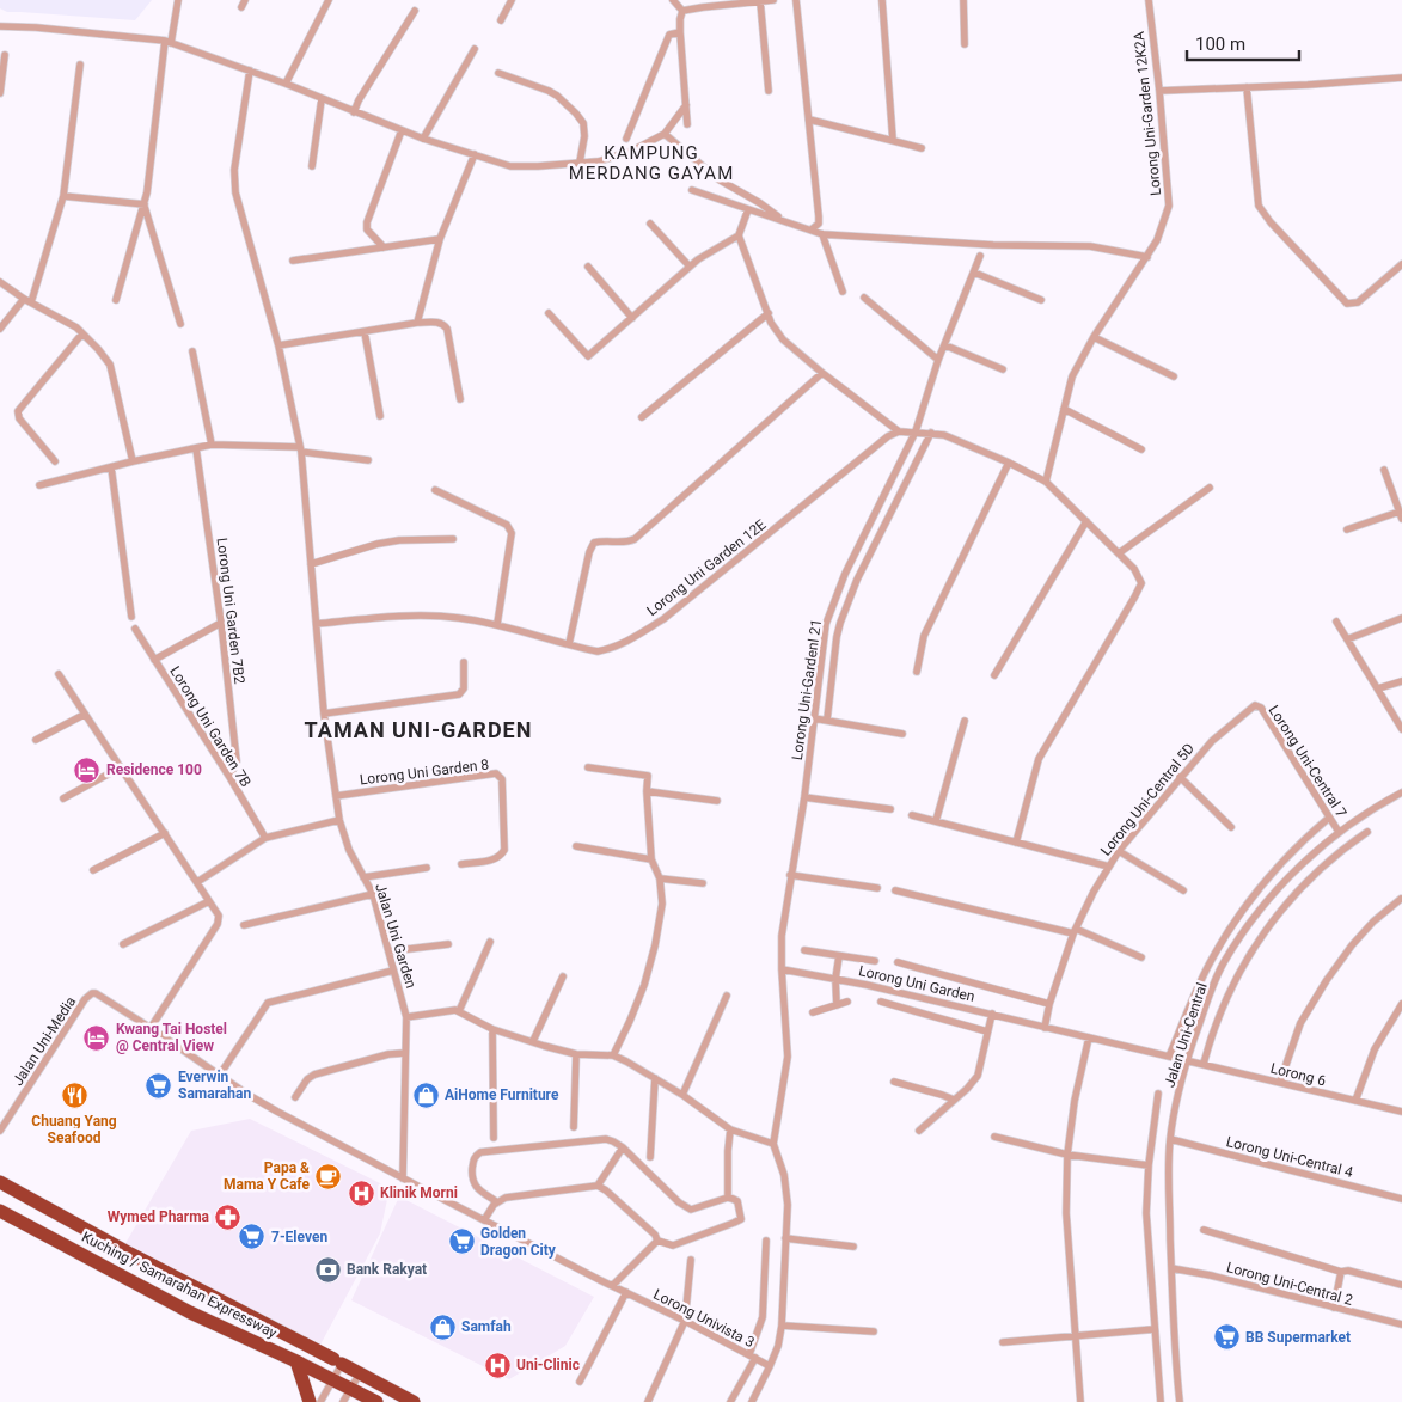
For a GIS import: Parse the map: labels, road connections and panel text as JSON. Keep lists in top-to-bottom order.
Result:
{
  "streets": {
    "highway": ["Kuching / Samarahan Expressway"],
    "street": [
      "Lorong Uni-Garden 12K2A",
      "Lorong Uni Garden 12E",
      "Lorong Uni Garden 7B2",
      "Lorong Uni-Gardenl 21",
      "Lorong Uni Garden 7B",
      "Lorong Uni-Central 7",
      "Lorong Uni Garden 8",
      "Lorong Uni-Central 5D",
      "Jalan Uni Garden",
      "Lorong Uni Garden",
      "Jalan Uni-Central",
      "Jalan Uni-Media",
      "Lorong 6",
      "Lorong Uni-Central 4",
      "Lorong Uni-Central 2",
      "Lorong Univista 3"
    ]
  },
  "crossings": [
    ["Lorong Uni Garden 7B2", "Lorong Uni Garden 7B"],
    ["Lorong Uni-Gardenl 21", "Lorong Uni Garden"],
    ["Lorong Uni-Central 7", "Lorong Uni-Central 5D"],
    ["Lorong Uni-Central 7", "Jalan Uni-Central"],
    ["Lorong Uni Garden 8", "Jalan Uni Garden"],
    ["Lorong Uni-Central 5D", "Lorong Uni Garden"],
    ["Jalan Uni Garden", "Lorong Univista 3"],
    ["Lorong Uni Garden", "Lorong 6"],
    ["Jalan Uni-Central", "Lorong 6"],
    ["Jalan Uni-Central", "Lorong Uni-Central 4"],
    ["Jalan Uni-Central", "Lorong Uni-Central 2"],
    ["Jalan Uni-Media", "Lorong Univista 3"]
  ],
  "districts": ["KAMPUNG MERDANG GAYAM", "TAMAN UNI-GARDEN"],
  "places": {
    "hotel": ["Residence 100", "Kwang Tai Hostel @ Central View"],
    "supermarket": [
      "Everwin Samarahan",
      "7-Eleven",
      "Golden Dragon City",
      "BB Supermarket"
    ],
    "shop": ["AiHome Furniture", "Samfah"],
    "restaurant": ["Chuang Yang Seafood"],
    "cafe": ["Papa & Mama Y Cafe"],
    "hospital": ["Klinik Morni", "Uni-Clinic"],
    "pharmacy": ["Wymed Pharma"],
    "bank": ["Bank Rakyat"]
  },
  "scale_bar": "100 m"
}
